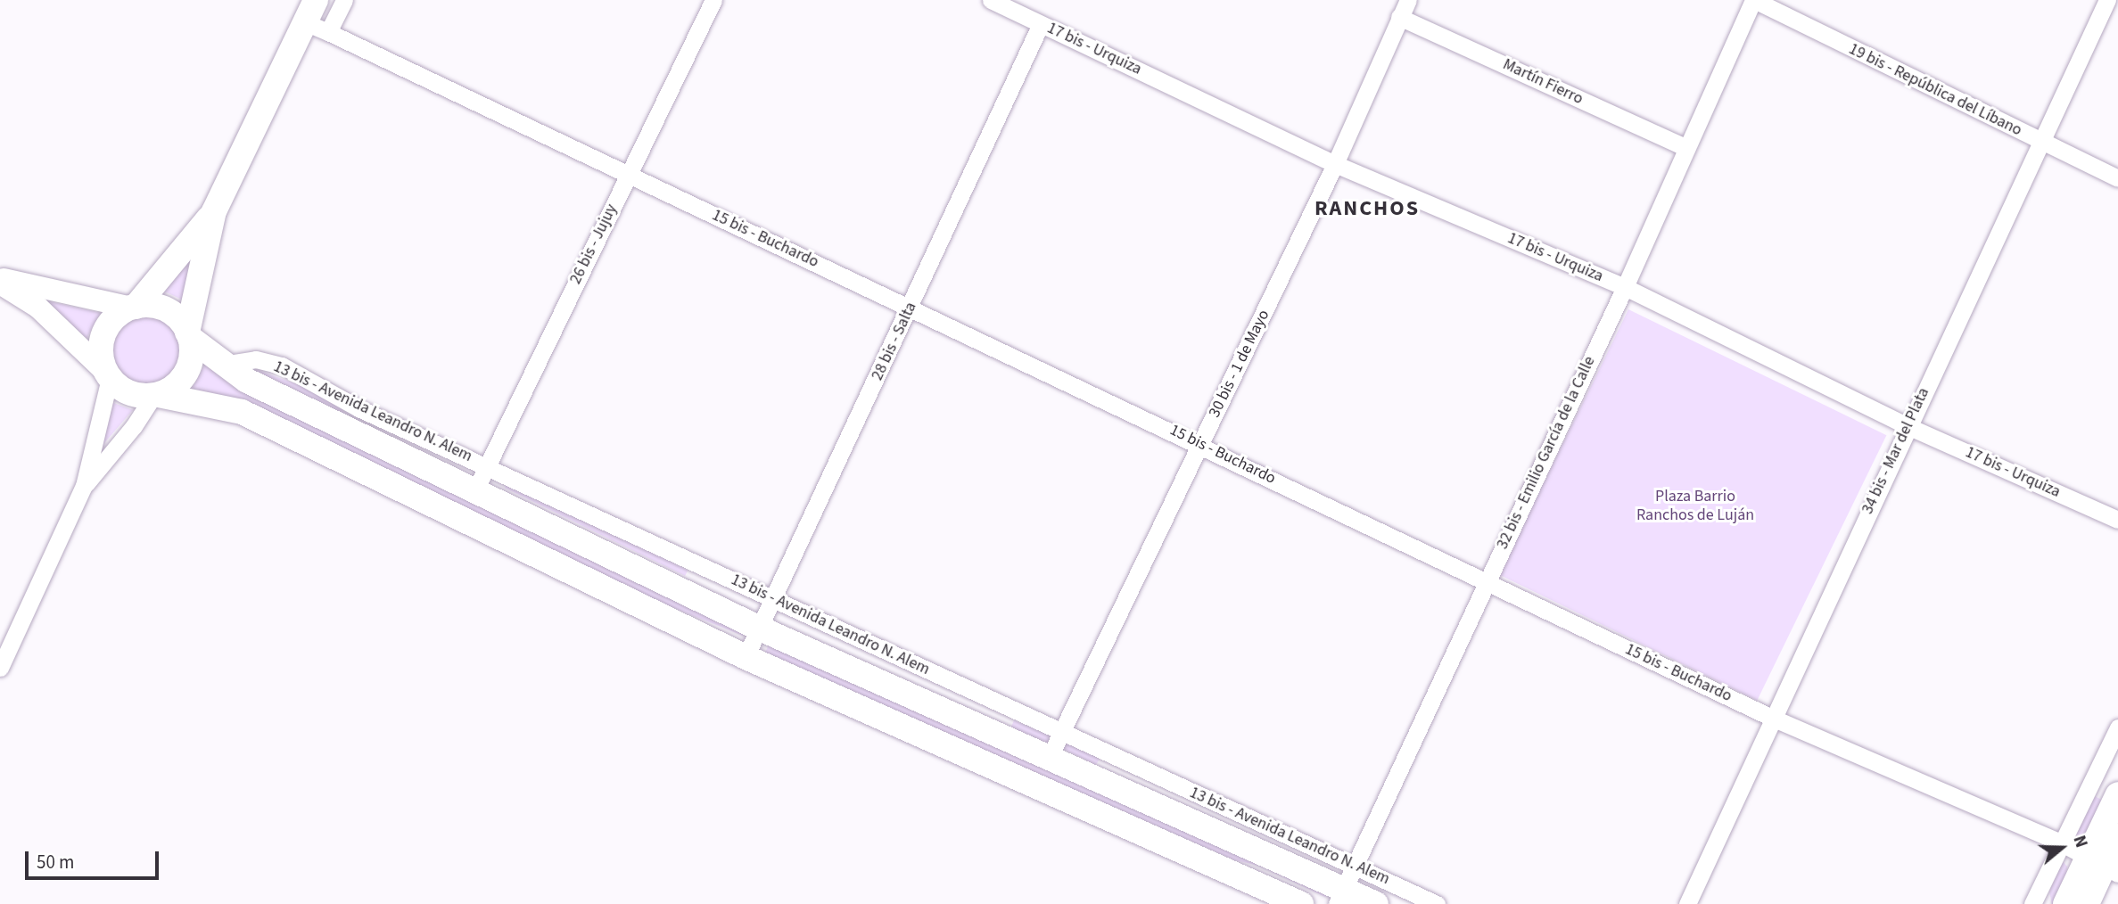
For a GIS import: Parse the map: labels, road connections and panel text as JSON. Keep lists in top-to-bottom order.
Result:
{
  "streets": {
    "main road": ["13 bis - Avenida Leandro N. Alem"],
    "street": [
      "17 bis - Urquiza",
      "Martín Fierro",
      "19 bis - República del Líbano",
      "15 bis - Buchardo",
      "26 bis - Jujuy",
      "28 bis - Salta",
      "30 bis - 1 de Mayo",
      "34 bis - Mar del Plata",
      "32 bis - Emilio García de la Calle"
    ]
  },
  "crossings": [
    ["17 bis - Urquiza", "28 bis - Salta"],
    ["17 bis - Urquiza", "30 bis - 1 de Mayo"],
    ["17 bis - Urquiza", "34 bis - Mar del Plata"],
    ["17 bis - Urquiza", "32 bis - Emilio García de la Calle"],
    ["Martín Fierro", "30 bis - 1 de Mayo"],
    ["Martín Fierro", "32 bis - Emilio García de la Calle"],
    ["19 bis - República del Líbano", "34 bis - Mar del Plata"],
    ["19 bis - República del Líbano", "32 bis - Emilio García de la Calle"],
    ["15 bis - Buchardo", "26 bis - Jujuy"],
    ["15 bis - Buchardo", "28 bis - Salta"],
    ["15 bis - Buchardo", "30 bis - 1 de Mayo"],
    ["15 bis - Buchardo", "34 bis - Mar del Plata"],
    ["15 bis - Buchardo", "32 bis - Emilio García de la Calle"],
    ["26 bis - Jujuy", "13 bis - Avenida Leandro N. Alem"],
    ["28 bis - Salta", "13 bis - Avenida Leandro N. Alem"],
    ["30 bis - 1 de Mayo", "13 bis - Avenida Leandro N. Alem"],
    ["13 bis - Avenida Leandro N. Alem", "32 bis - Emilio García de la Calle"]
  ],
  "districts": ["RANCHOS"],
  "parks": ["Plaza Barrio Ranchos de Luján"],
  "scale_bar": "50 m",
  "north": "right"
}
